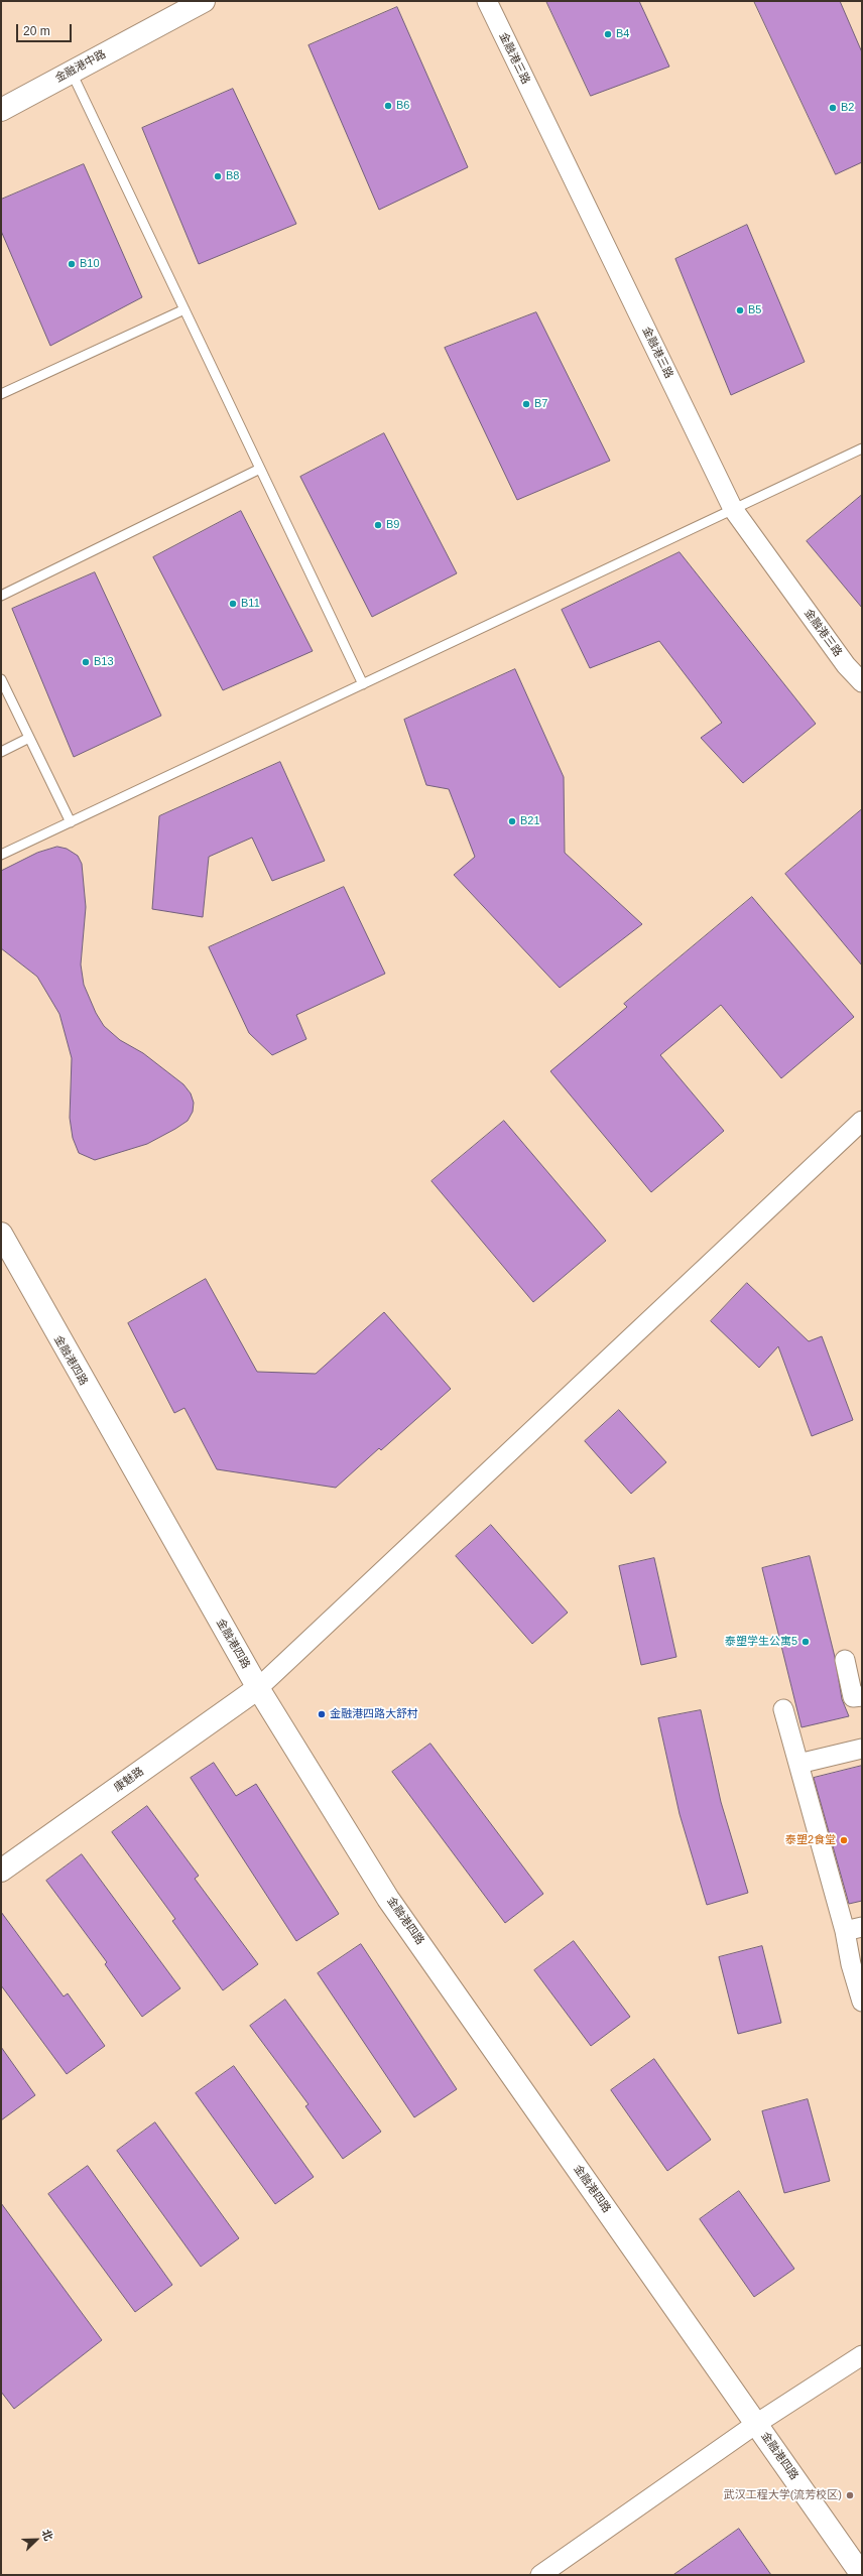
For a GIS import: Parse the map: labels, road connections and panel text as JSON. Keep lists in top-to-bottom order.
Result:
{
  "streets": {
    "street": [
      "金融港三路",
      "金融港中路",
      "金融港四路",
      "康魅路"
    ]
  },
  "crossings": [
    ["金融港四路", "康魅路"]
  ],
  "places": [
    "B4",
    "B6",
    "B2",
    "B8",
    "B10",
    "B5",
    "B7",
    "B9",
    "B11",
    "B13",
    "B21",
    "泰塑学生公寓5",
    "金融港四路大舒村",
    "泰塑2食堂",
    "武汉工程大学(流芳校区)"
  ],
  "scale_bar": "20 m",
  "north": "top right"
}
